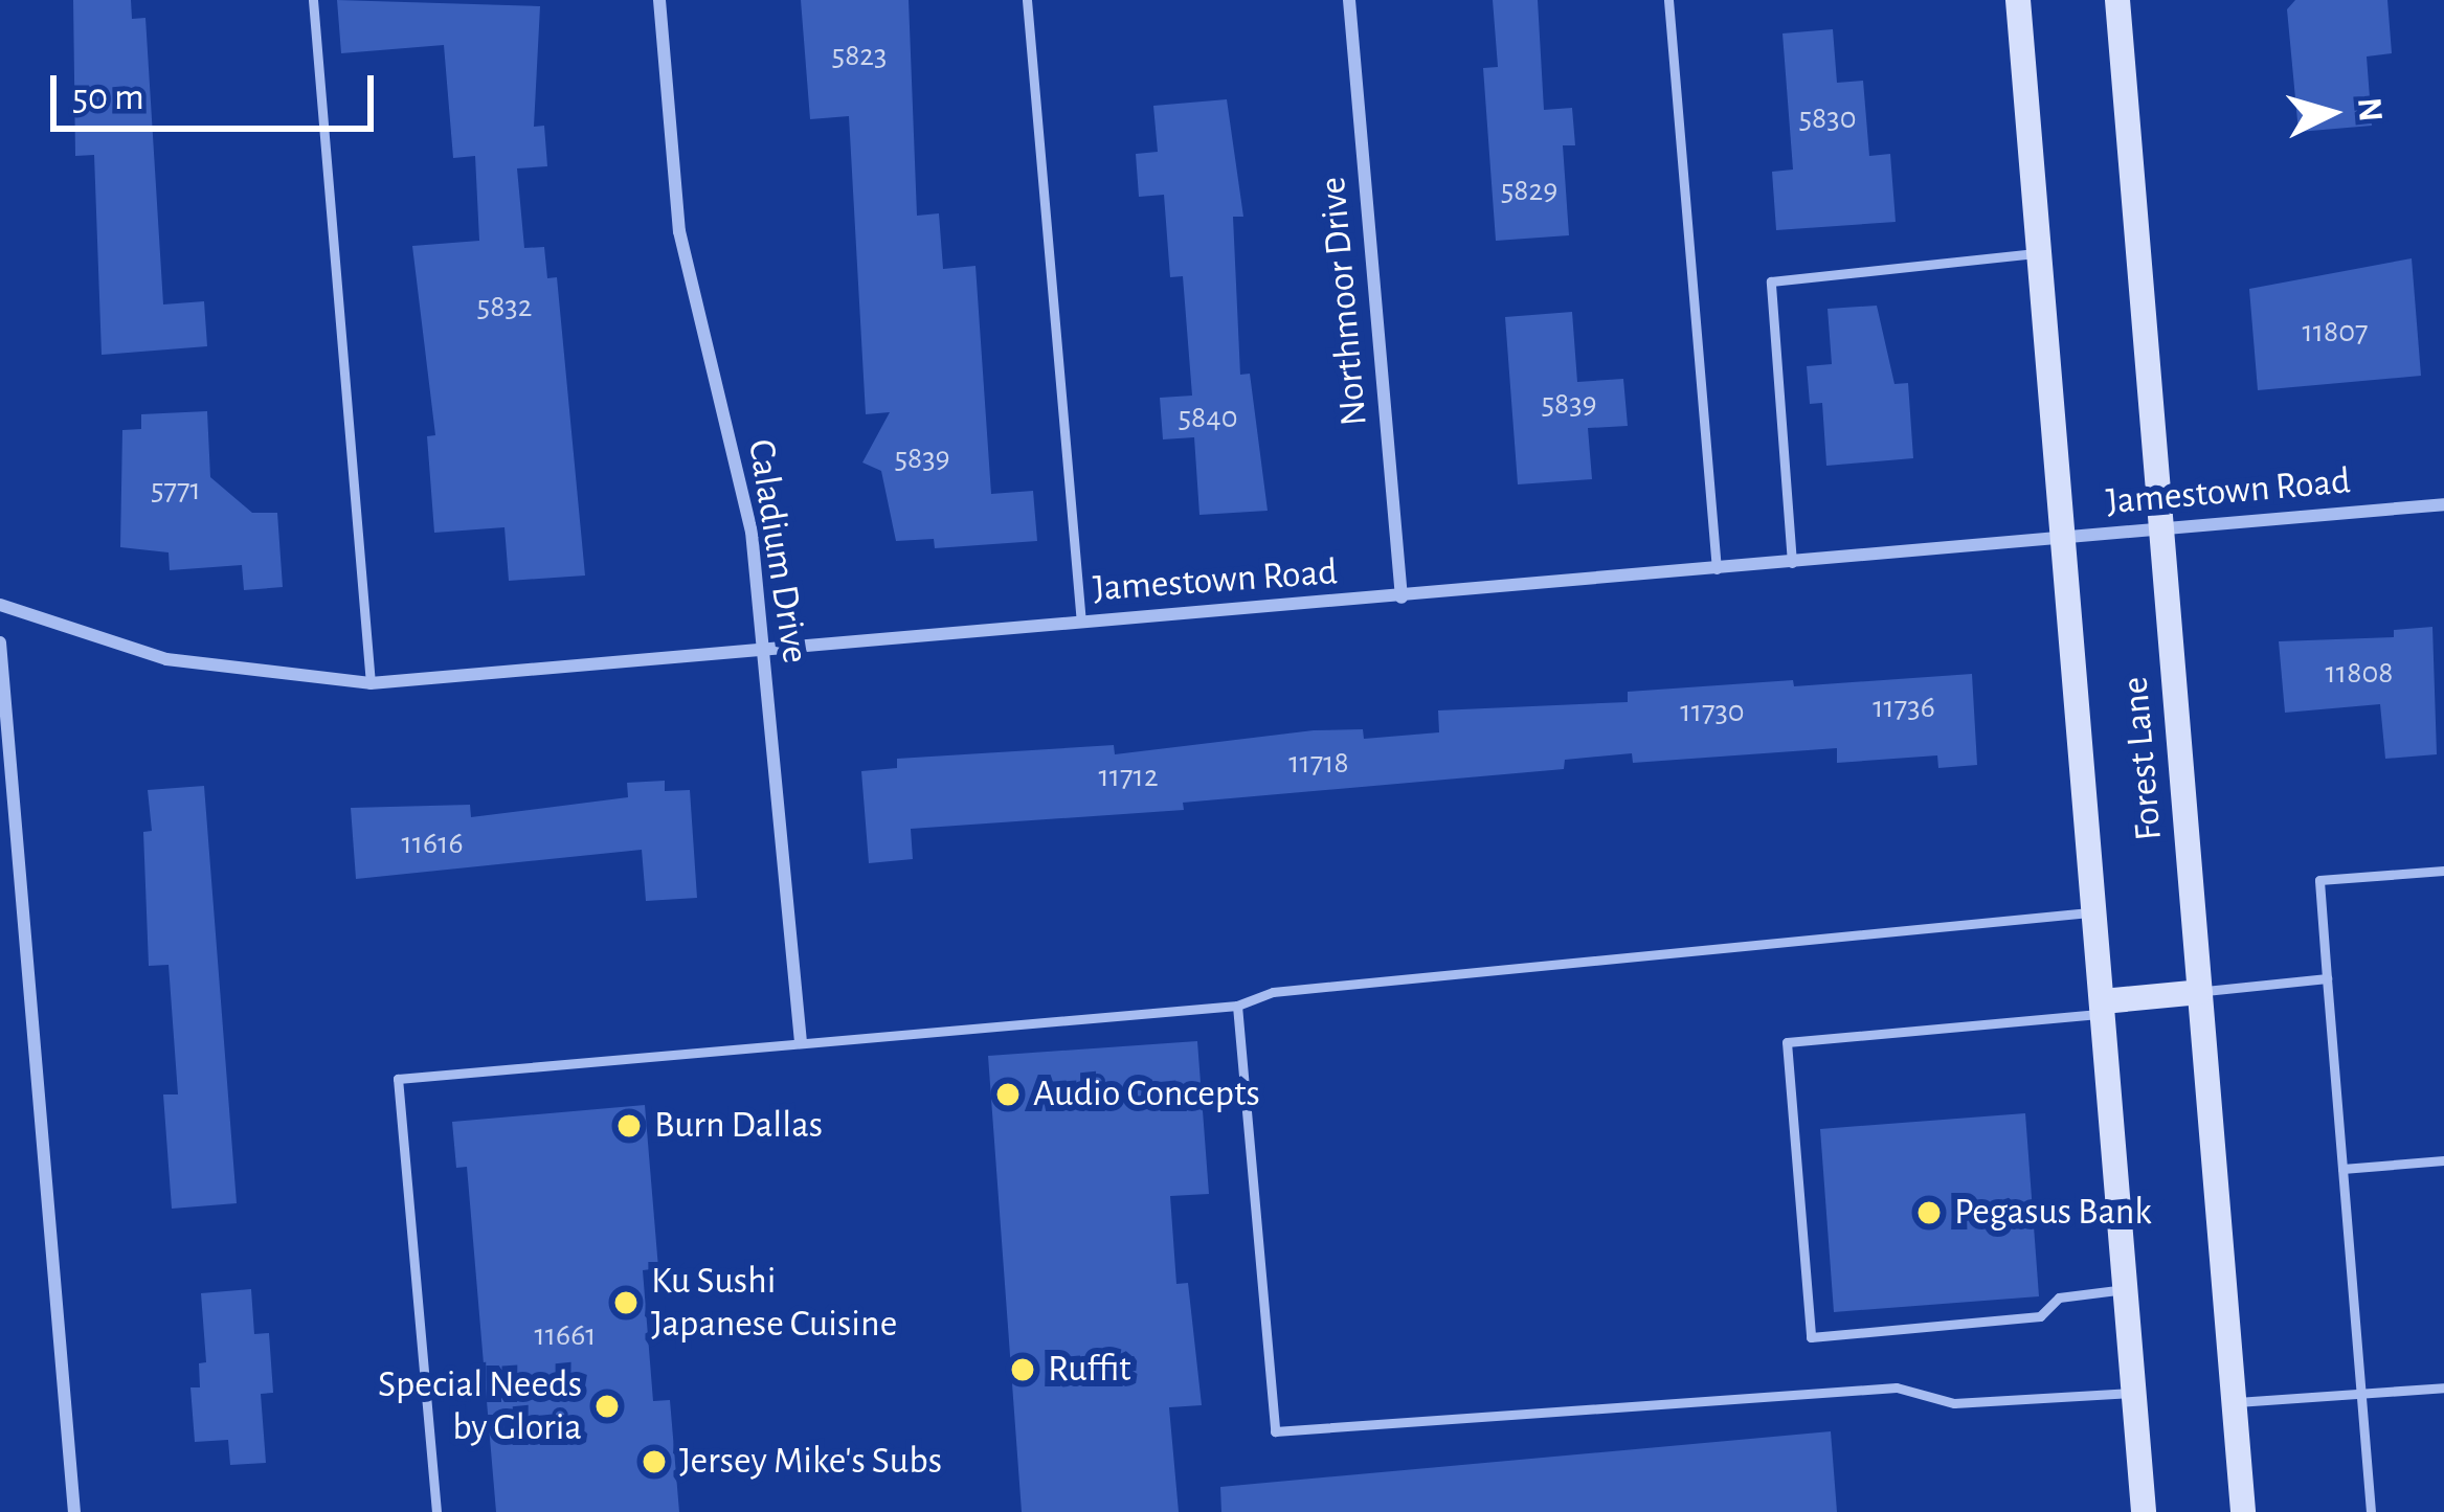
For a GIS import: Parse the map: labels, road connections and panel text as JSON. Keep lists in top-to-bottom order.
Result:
{
  "streets": {
    "main road": ["Forest Lane"],
    "street": ["Northmoor Drive", "Jamestown Road", "Caladium Drive"]
  },
  "crossings": [
    ["Northmoor Drive", "Jamestown Road"],
    ["Jamestown Road", "Caladium Drive"],
    ["Jamestown Road", "Forest Lane"]
  ],
  "places": [
    "Audio Concepts",
    "Burn Dallas",
    "Pegasus Bank",
    "Ku Sushi Japanese Cuisine",
    "Ruffit",
    "Special Needs by Gloria",
    "Jersey Mike's Subs"
  ],
  "house_numbers": [
    "5823",
    "5830",
    "5829",
    "5832",
    "11807",
    "5839",
    "5840",
    "5839",
    "5771",
    "11808",
    "11736",
    "11730",
    "11718",
    "11712",
    "11616",
    "11661"
  ],
  "scale_bar": "50 m",
  "north": "right"
}
